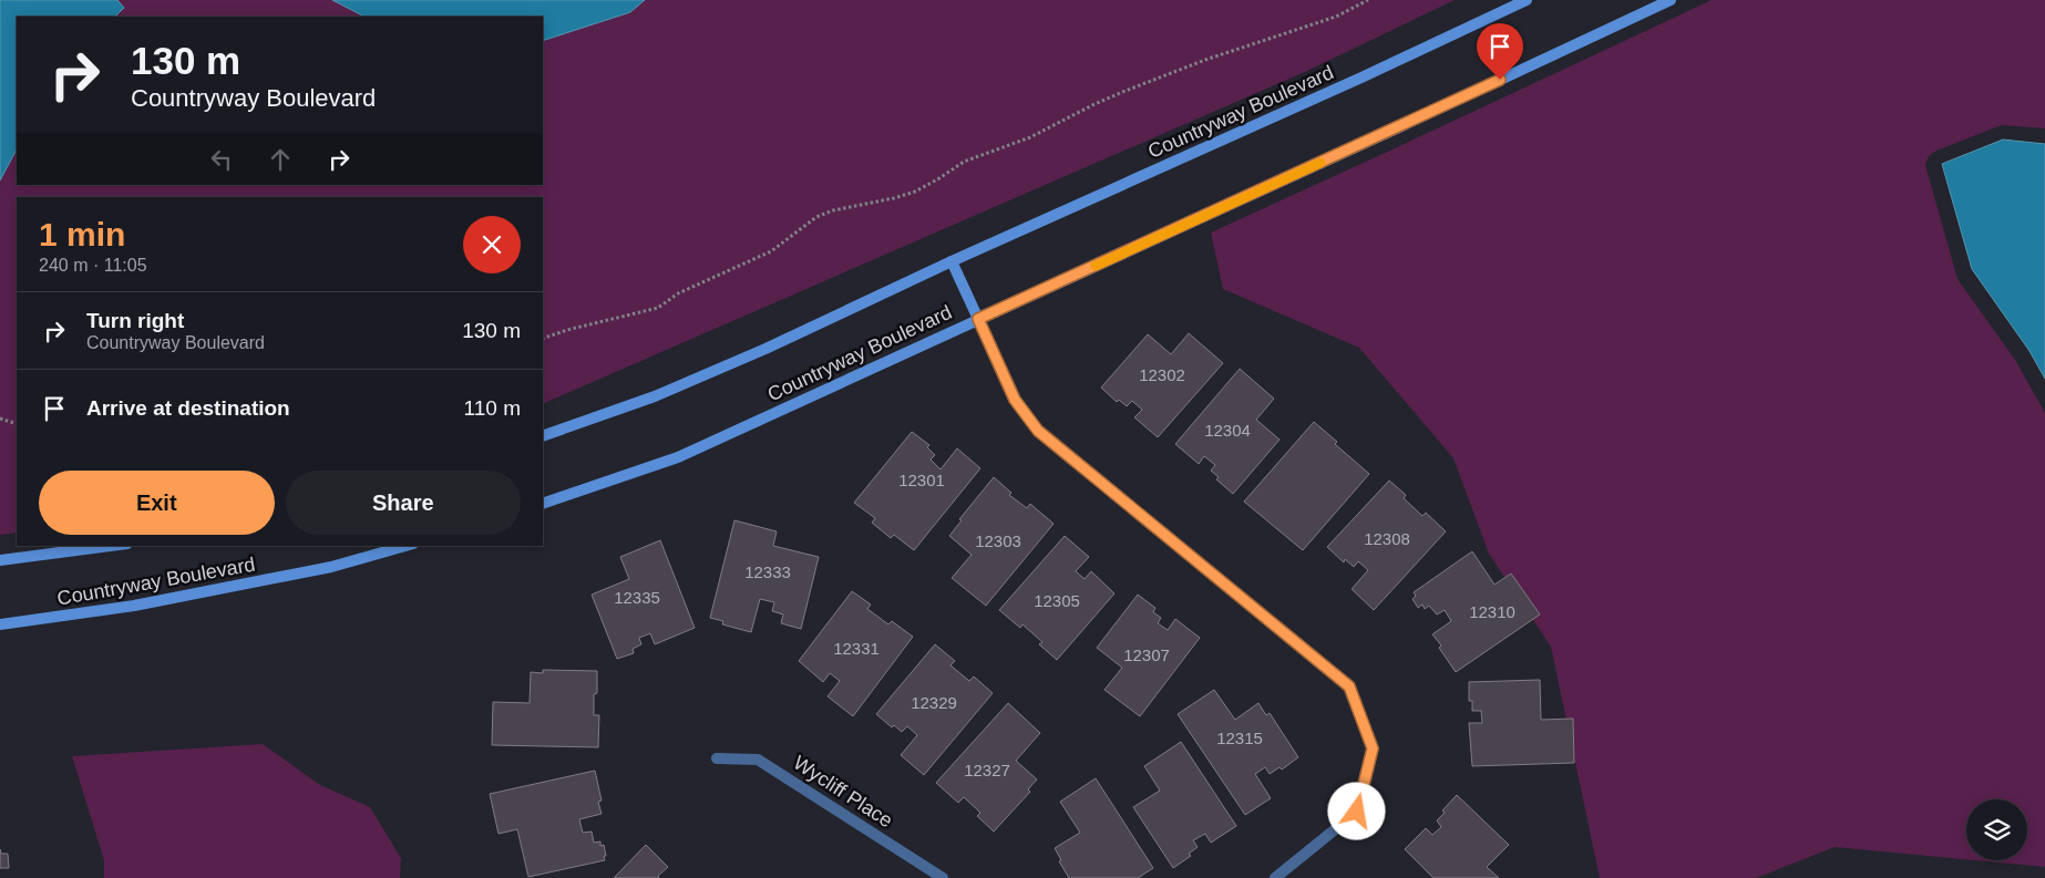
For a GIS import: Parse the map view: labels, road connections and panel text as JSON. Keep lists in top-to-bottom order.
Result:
{
  "streets": {
    "street": ["Countryway Boulevard", "Wycliff Place"]
  },
  "house_numbers": [
    "12302",
    "12304",
    "12301",
    "12308",
    "12303",
    "12333",
    "12335",
    "12305",
    "12310",
    "12331",
    "12307",
    "12329",
    "12315",
    "12327"
  ],
  "page": {
    "turn": ["130 m", "Countryway Boulevard"],
    "heading": ["1 min", "240 m · 11:05"],
    "list": [
      {
        "name": "Turn right",
        "note": "Countryway Boulevard",
        "value": "130 m"
      },
      {
        "name": "Arrive at destination",
        "value": "110 m"
      }
    ],
    "buttons": ["Exit", "Share"]
  }
}
